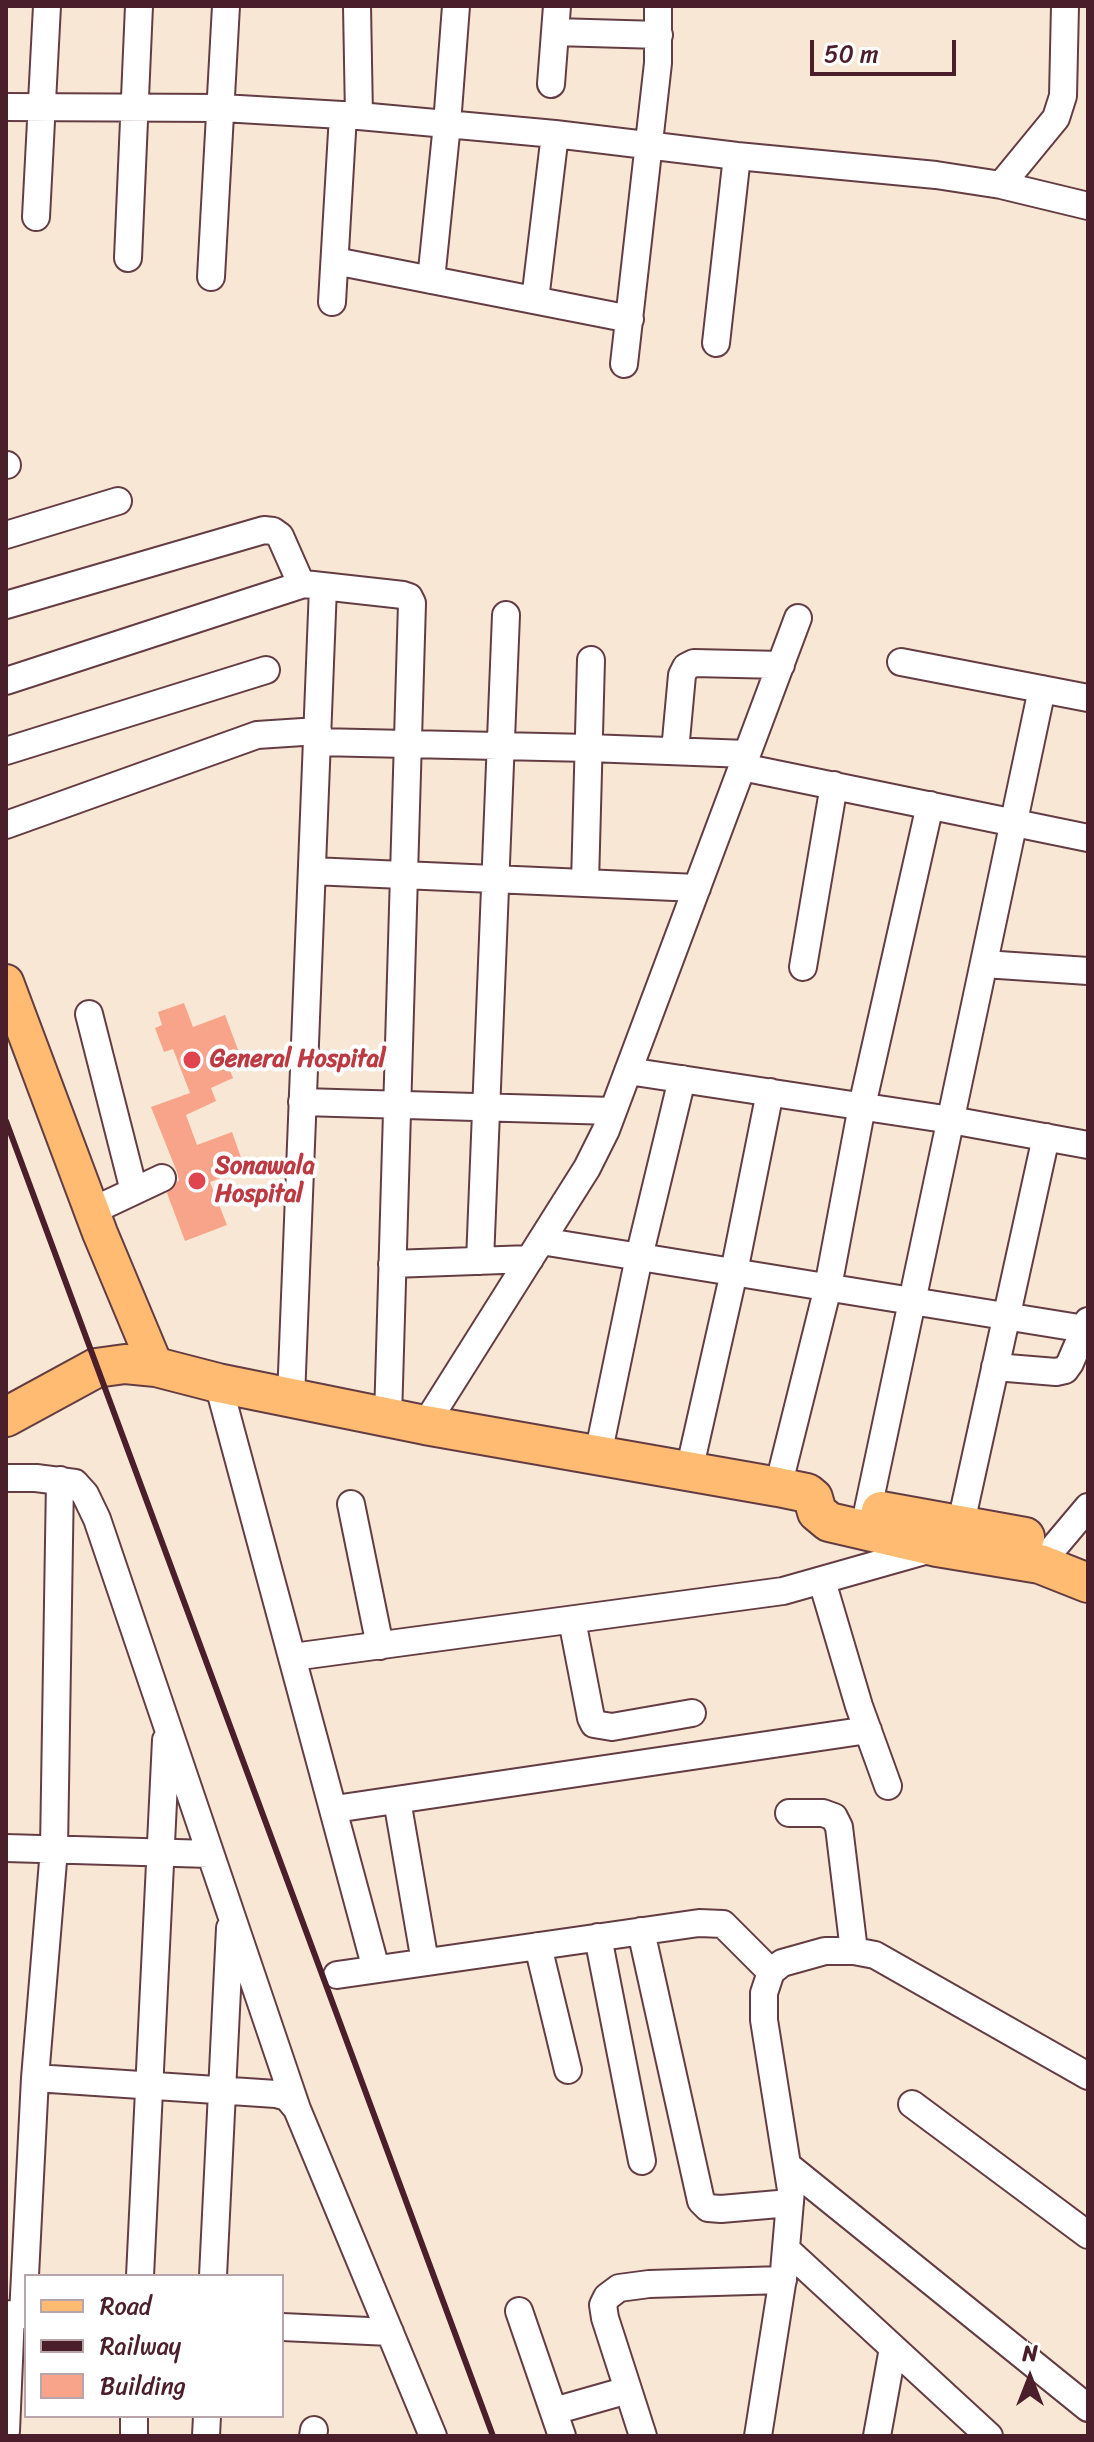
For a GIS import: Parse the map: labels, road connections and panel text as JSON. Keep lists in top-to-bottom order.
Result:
{
  "places": ["General Hospital", "Sonawala Hospital"],
  "legend": ["Road", "Railway", "Building"],
  "scale_bar": "50 m",
  "north": "top"
}
